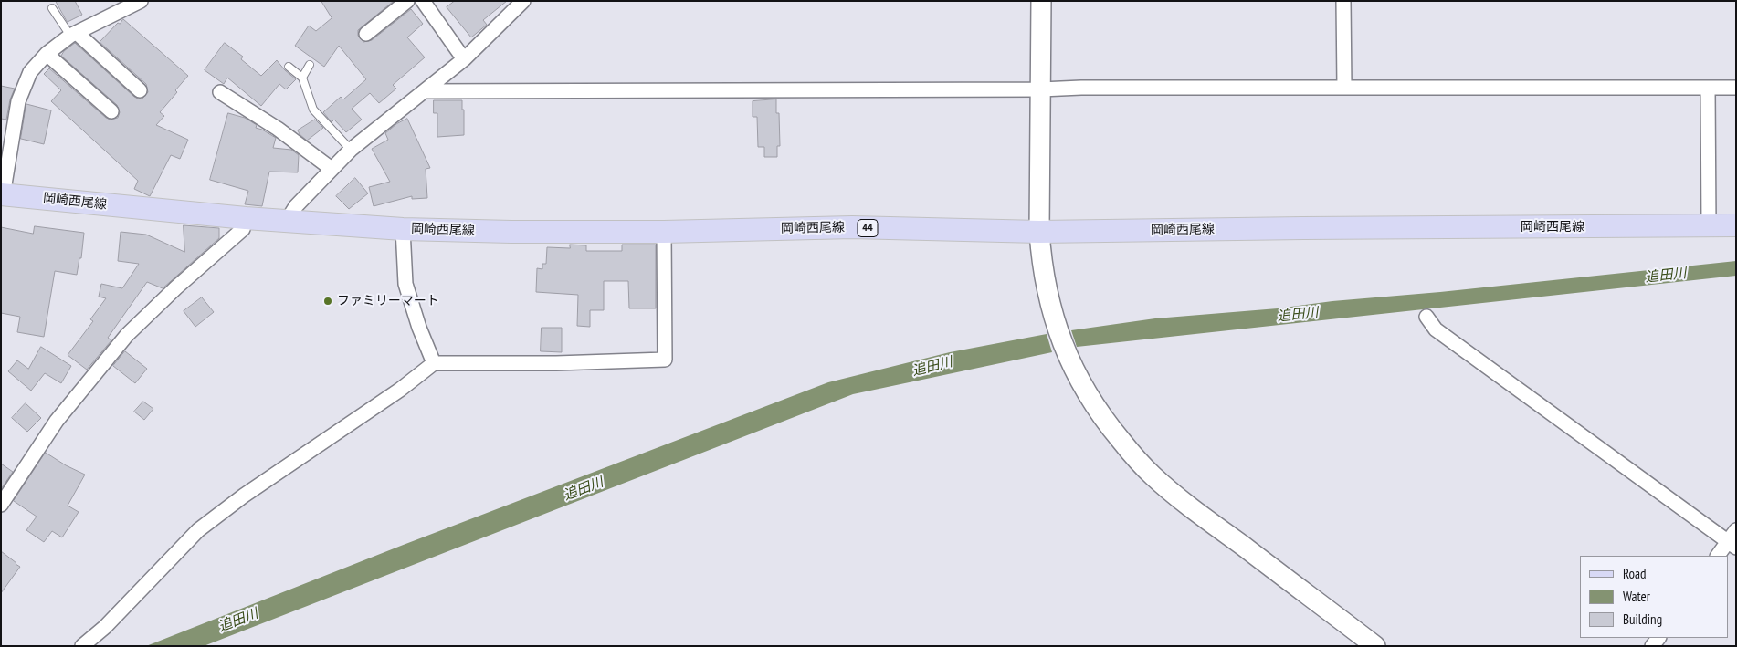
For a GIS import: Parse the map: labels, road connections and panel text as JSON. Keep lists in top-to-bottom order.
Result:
{
  "streets": {
    "main road": ["岡崎西尾線", "44"]
  },
  "water": ["追田川"],
  "places": ["ファミリーマート"],
  "legend": ["Road", "Water", "Building"]
}
